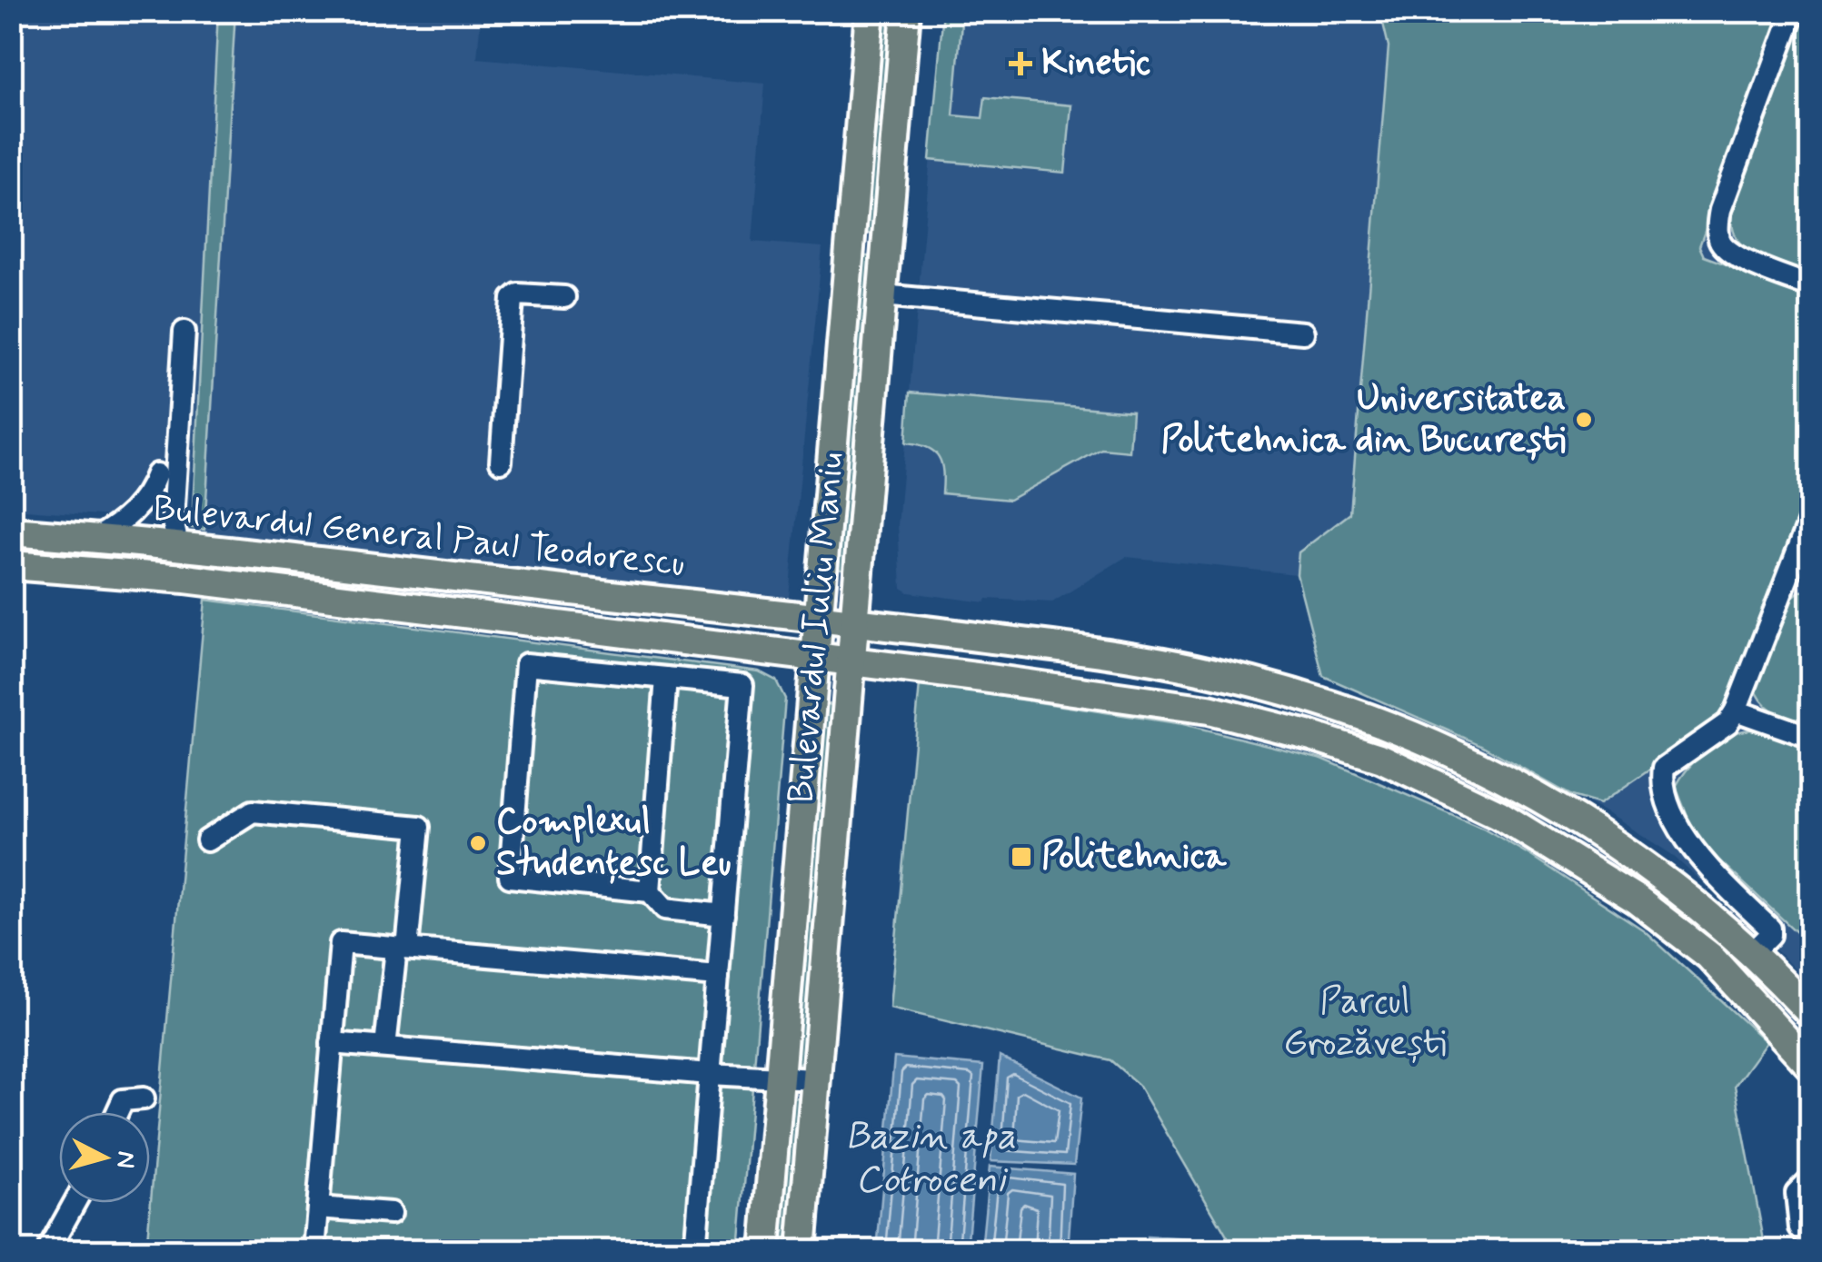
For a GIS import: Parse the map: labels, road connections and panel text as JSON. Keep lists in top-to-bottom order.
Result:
{
  "streets": {
    "main road": ["Bulevardul General Paul Teodorescu", "Bulevardul Iuliu Maniu"]
  },
  "crossings": [
    ["Bulevardul General Paul Teodorescu", "Bulevardul Iuliu Maniu"]
  ],
  "water": ["Bazin apa Cotroceni"],
  "parks": ["Parcul Grozăvești"],
  "places": {
    "health": ["Kinetic"],
    "other": ["Universitatea Politehnica din București", "Complexul Studențesc Leu"],
    "transit": ["Politehnica"]
  },
  "north": "right"
}
